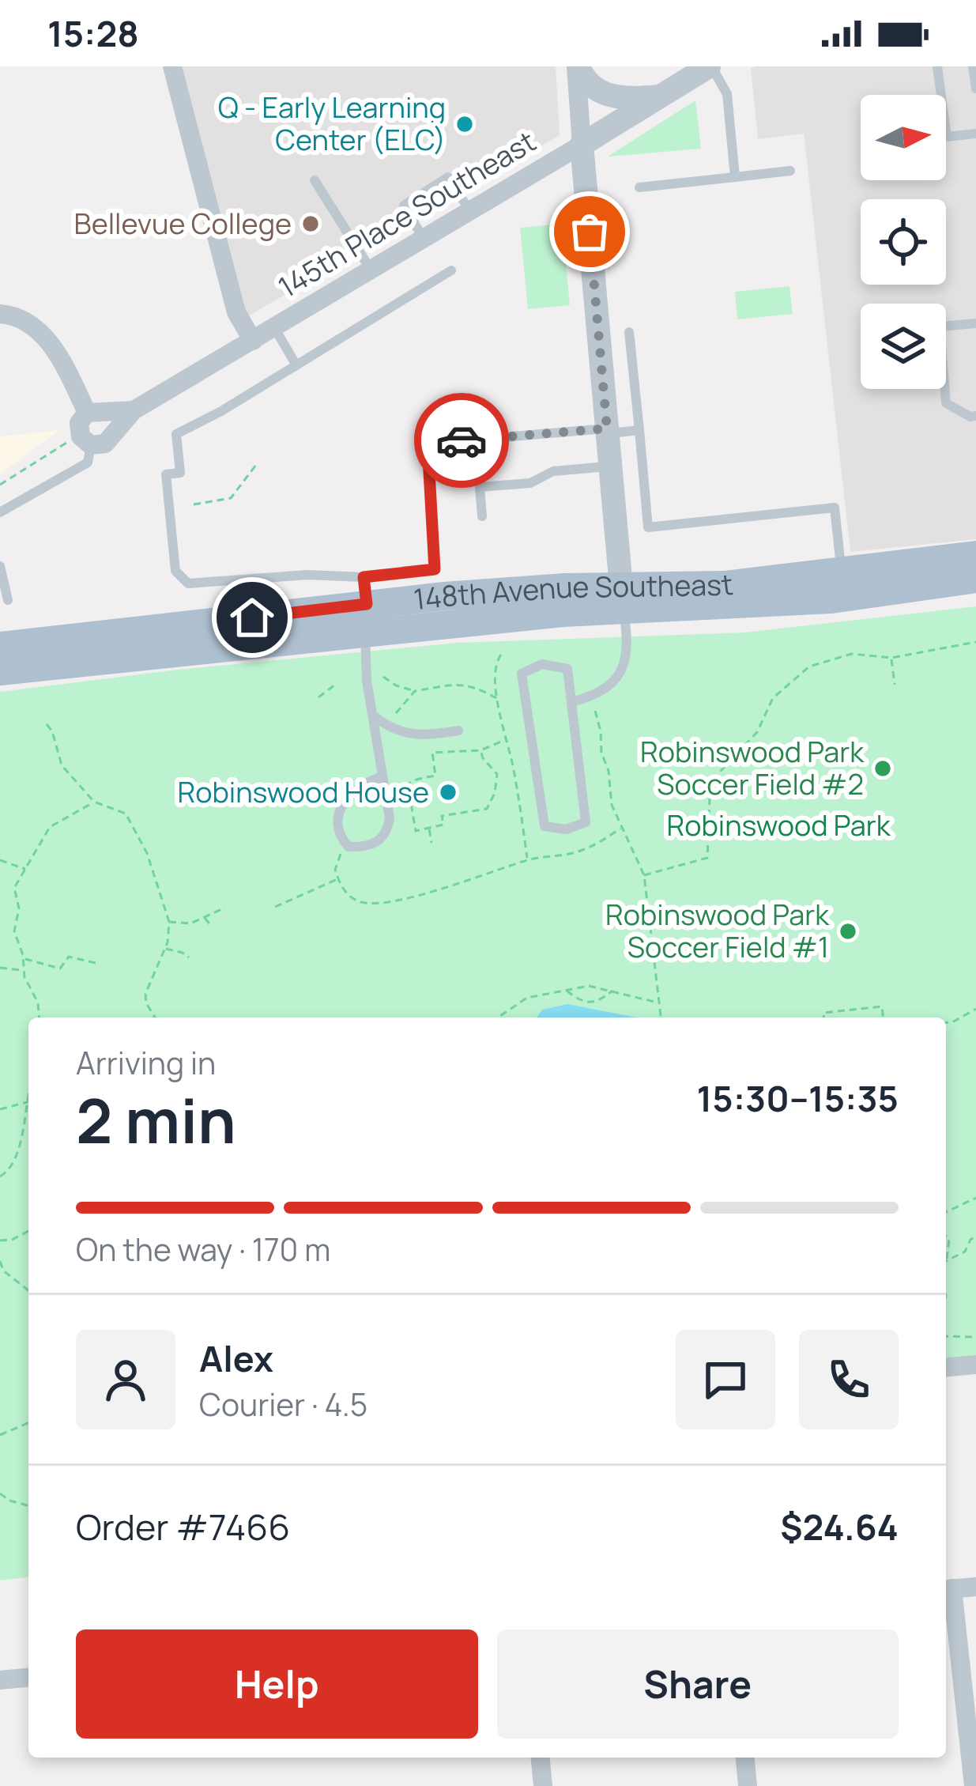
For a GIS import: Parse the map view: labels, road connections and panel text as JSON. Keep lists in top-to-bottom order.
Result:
{
  "streets": {
    "main road": ["148th Avenue Southeast"],
    "street": ["145th Place Southeast"]
  },
  "parks": ["Robinswood Park"],
  "places": [
    "Q - Early Learning Center (ELC)",
    "Bellevue College",
    "Robinswood Park Soccer Field #2",
    "Robinswood House",
    "Robinswood Park Soccer Field #1"
  ],
  "north": "right",
  "page": {
    "status": "15:28",
    "heading": ["2 min", "Arriving in", "15:30–15:35"],
    "panel": [
      "Alex",
      "Courier · 4.5",
      "Order #7466",
      "$24.64"
    ],
    "bar": "On the way · 170 m",
    "buttons": ["Help", "Share"]
  }
}
